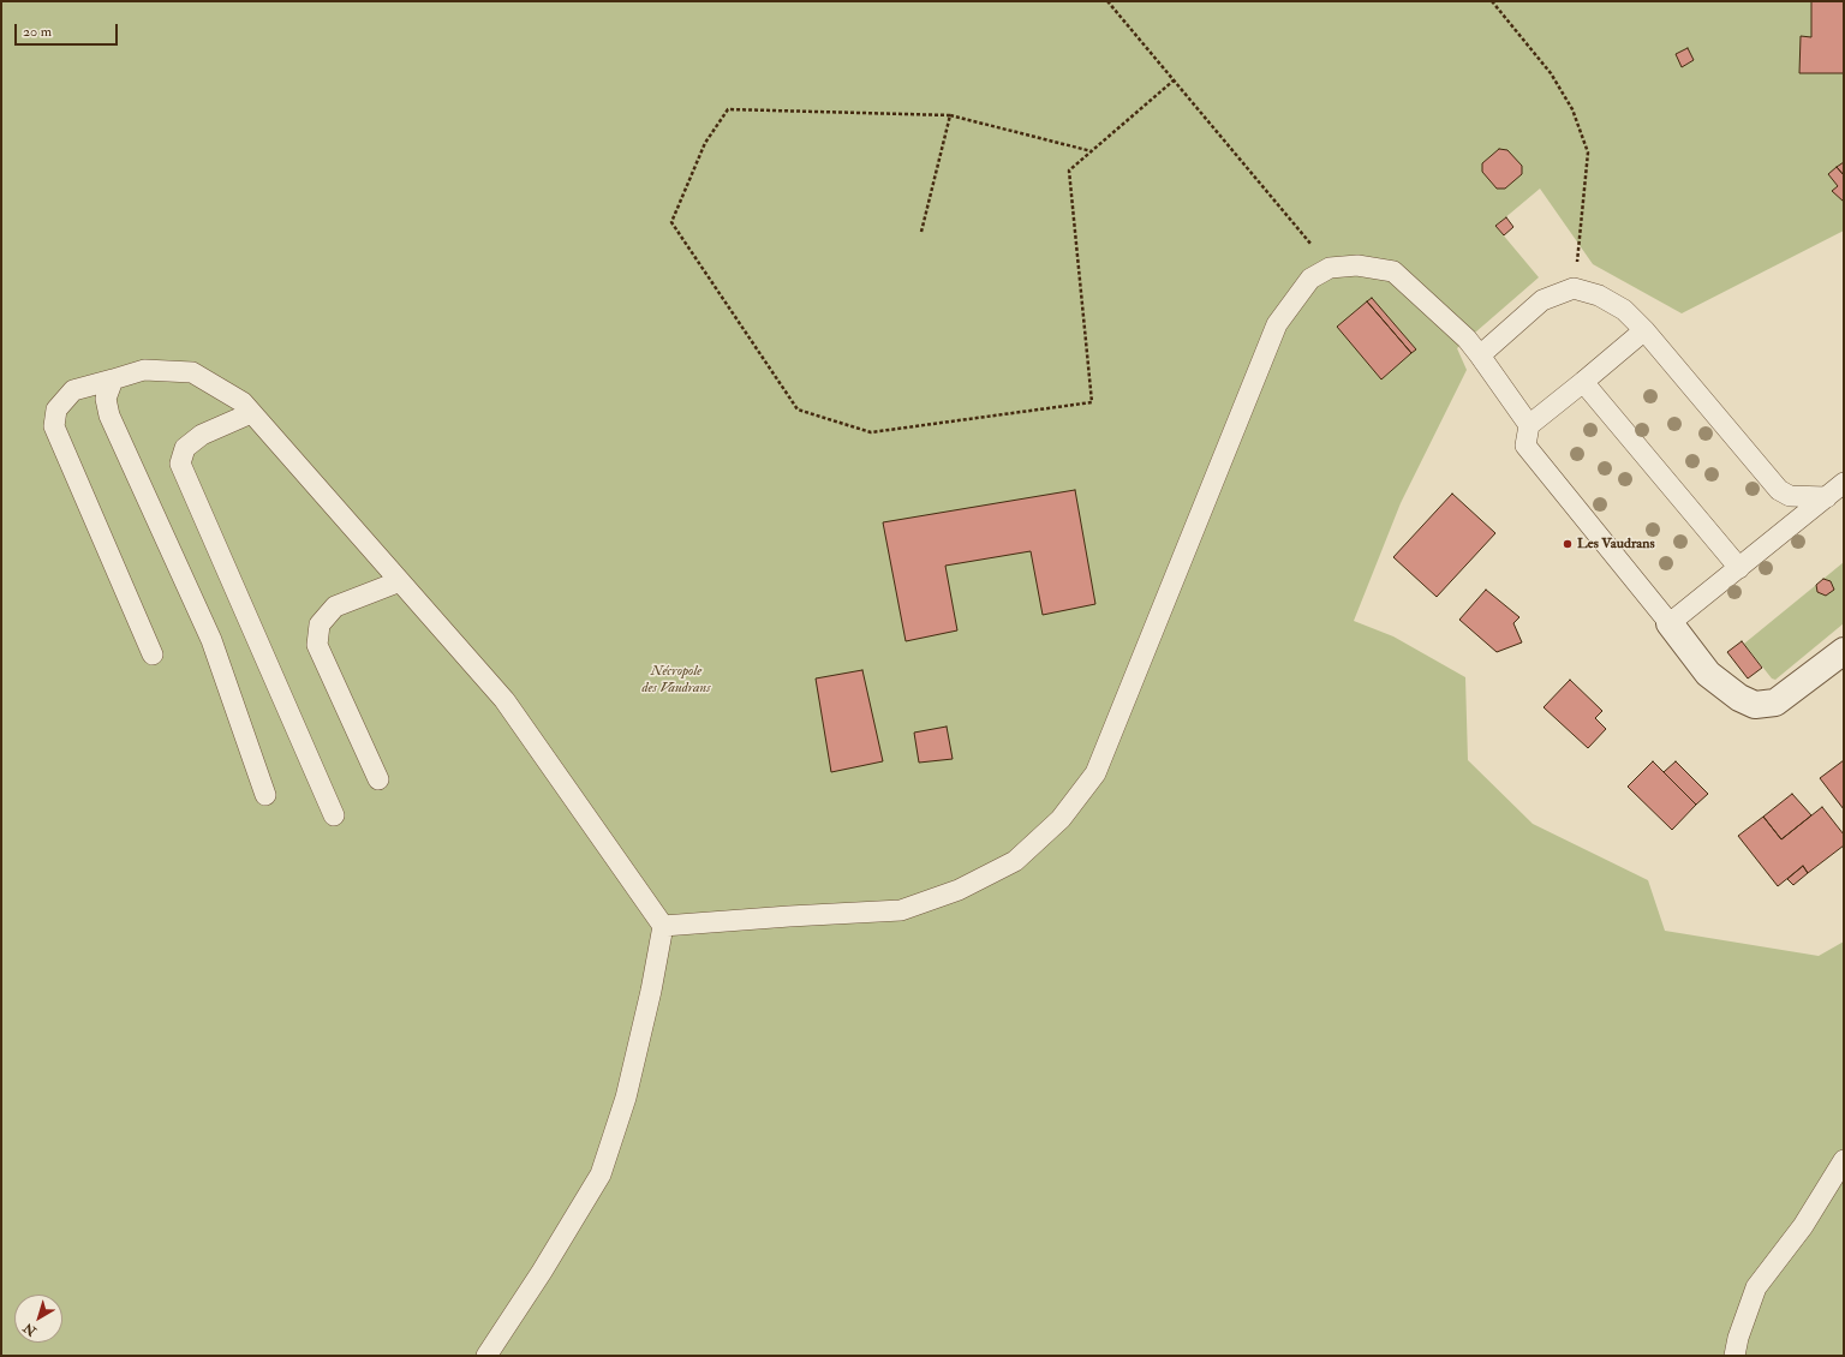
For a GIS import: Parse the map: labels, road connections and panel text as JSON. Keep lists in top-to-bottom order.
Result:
{
  "parks": ["Nécropole des Vaudrans"],
  "places": ["Les Vaudrans"],
  "scale_bar": "20 m",
  "north": "bottom left"
}
